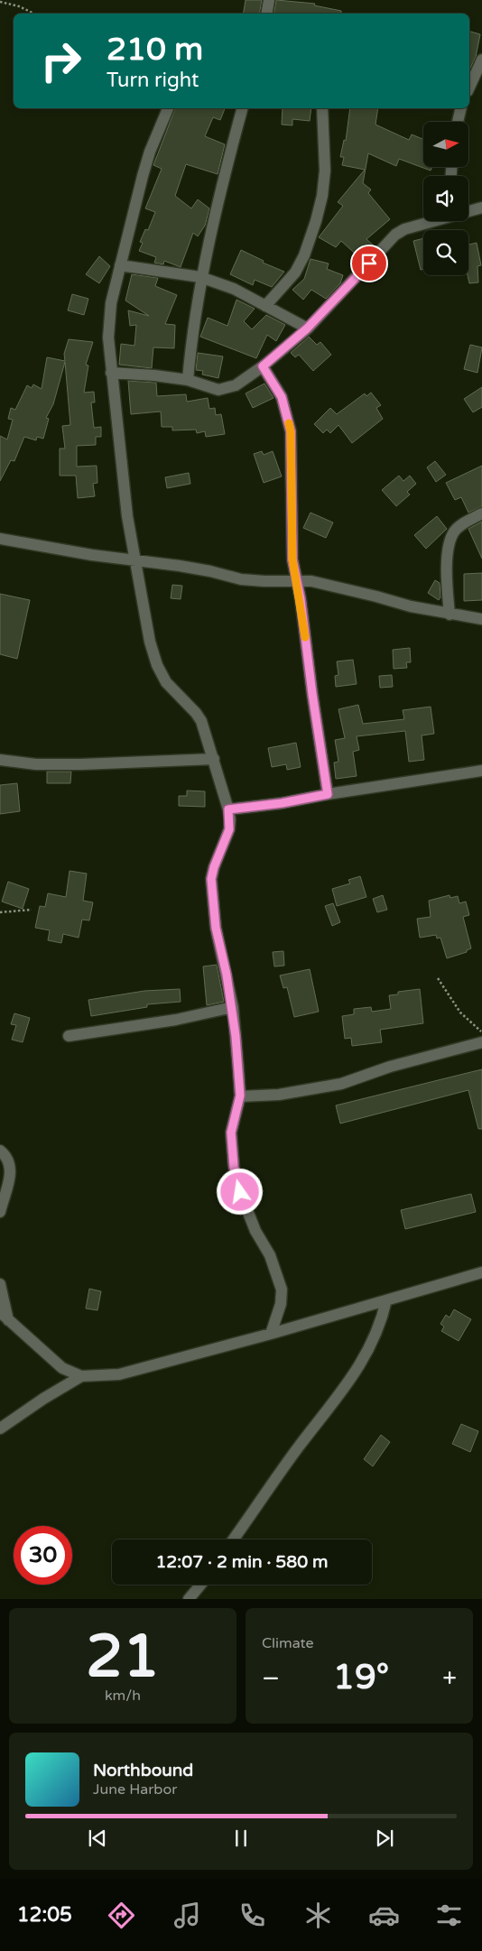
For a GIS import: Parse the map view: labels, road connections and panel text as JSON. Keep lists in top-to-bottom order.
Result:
{
  "north": "right",
  "page": {
    "turn": ["210 m", "Turn right"],
    "limit": "30",
    "trip": "12:07 · 2 min · 580 m",
    "tile": [
      ["21", "km/h"],
      "Climate"
    ],
    "heat": ["−", "19°", "+"],
    "song": ["Northbound", "June Harbor"],
    "tabs": "12:05"
  }
}
